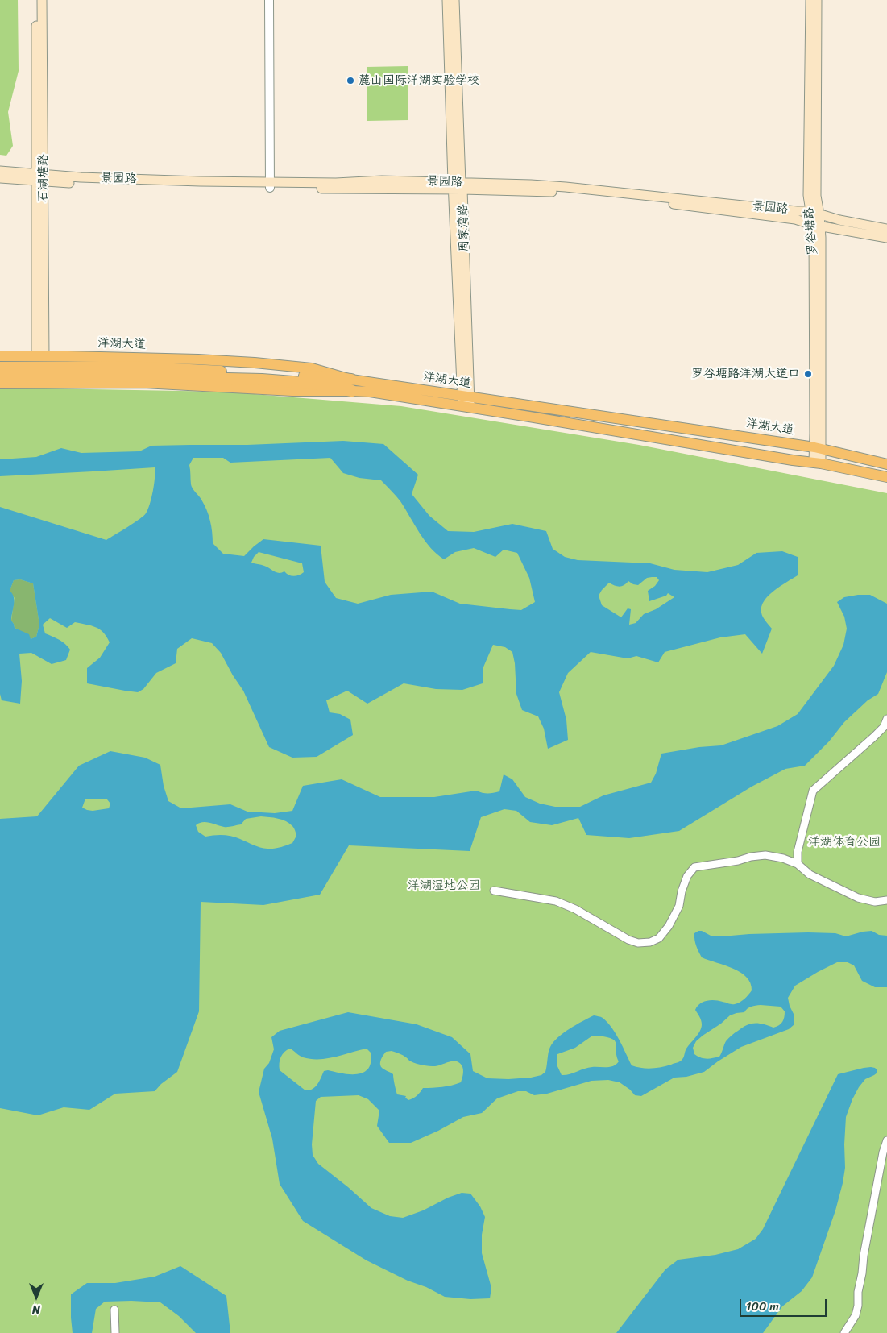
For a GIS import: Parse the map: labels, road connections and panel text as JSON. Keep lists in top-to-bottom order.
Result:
{
  "streets": {
    "main road": [
      "石湖塘路",
      "景园路",
      "周家湾路",
      "罗谷塘路",
      "洋湖大道"
    ]
  },
  "crossings": [
    ["石湖塘路", "景园路"],
    ["石湖塘路", "洋湖大道"],
    ["景园路", "周家湾路"],
    ["景园路", "罗谷塘路"],
    ["周家湾路", "洋湖大道"],
    ["罗谷塘路", "洋湖大道"]
  ],
  "parks": ["洋湖体育公园", "洋湖湿地公园"],
  "places": ["麓山国际洋湖实验学校", "罗谷塘路洋湖大道口"],
  "scale_bar": "100 m",
  "north": "bottom"
}
